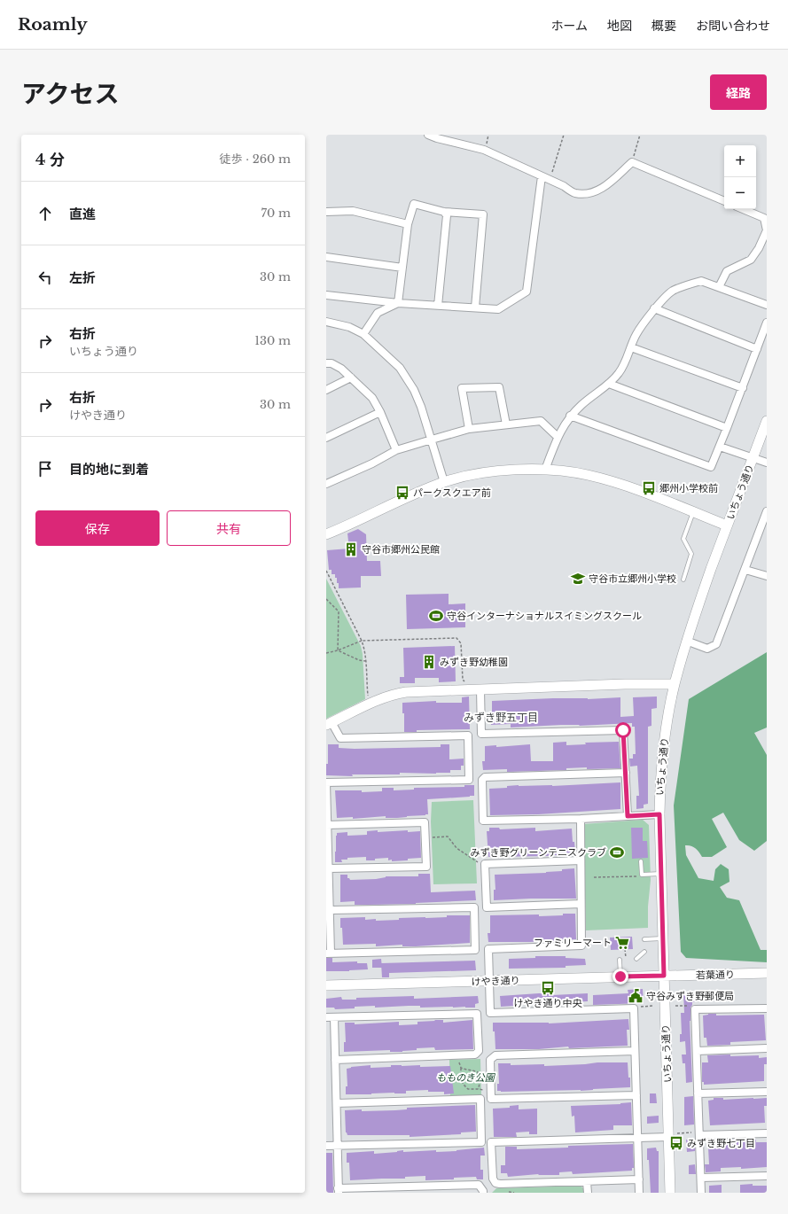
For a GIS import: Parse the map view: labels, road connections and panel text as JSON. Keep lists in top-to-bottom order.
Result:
{
  "streets": {
    "street": ["いちょう通り", "若葉通り", "けやき通り"]
  },
  "crossings": [
    ["いちょう通り", "若葉通り"],
    ["いちょう通り", "けやき通り"],
    ["若葉通り", "けやき通り"]
  ],
  "districts": ["みずき野五丁目"],
  "parks": ["もものき公園"],
  "places": {
    "bus stop": [
      "郷州小学校前",
      "パークスクエア前",
      "けやき通り中央",
      "みずき野七丁目"
    ],
    "building": ["守谷市郷州公民館", "みずき野幼稚園"],
    "school or university": ["守谷市立郷州小学校"],
    "sports": ["守谷インターナショナルスイミングスクール", "みずき野グリーンテニスクラブ"],
    "supermarket": ["ファミリーマート"],
    "public building": ["守谷みずき野郵便局"]
  },
  "page": {
    "header": "Roamly",
    "nav": [
      "ホーム",
      "地図",
      "概要",
      "お問い合わせ"
    ],
    "title": "アクセス",
    "buttons": [
      "経路",
      ["保存", "共有"]
    ],
    "heading": ["4 分", "徒歩 · 260 m"],
    "map_buttons": ["+", "−"],
    "list": [
      ["直進", "70 m"],
      ["左折", "30 m"],
      ["右折", "いちょう通り", "130 m"],
      ["右折", "けやき通り", "30 m"],
      "目的地に到着"
    ]
  }
}
